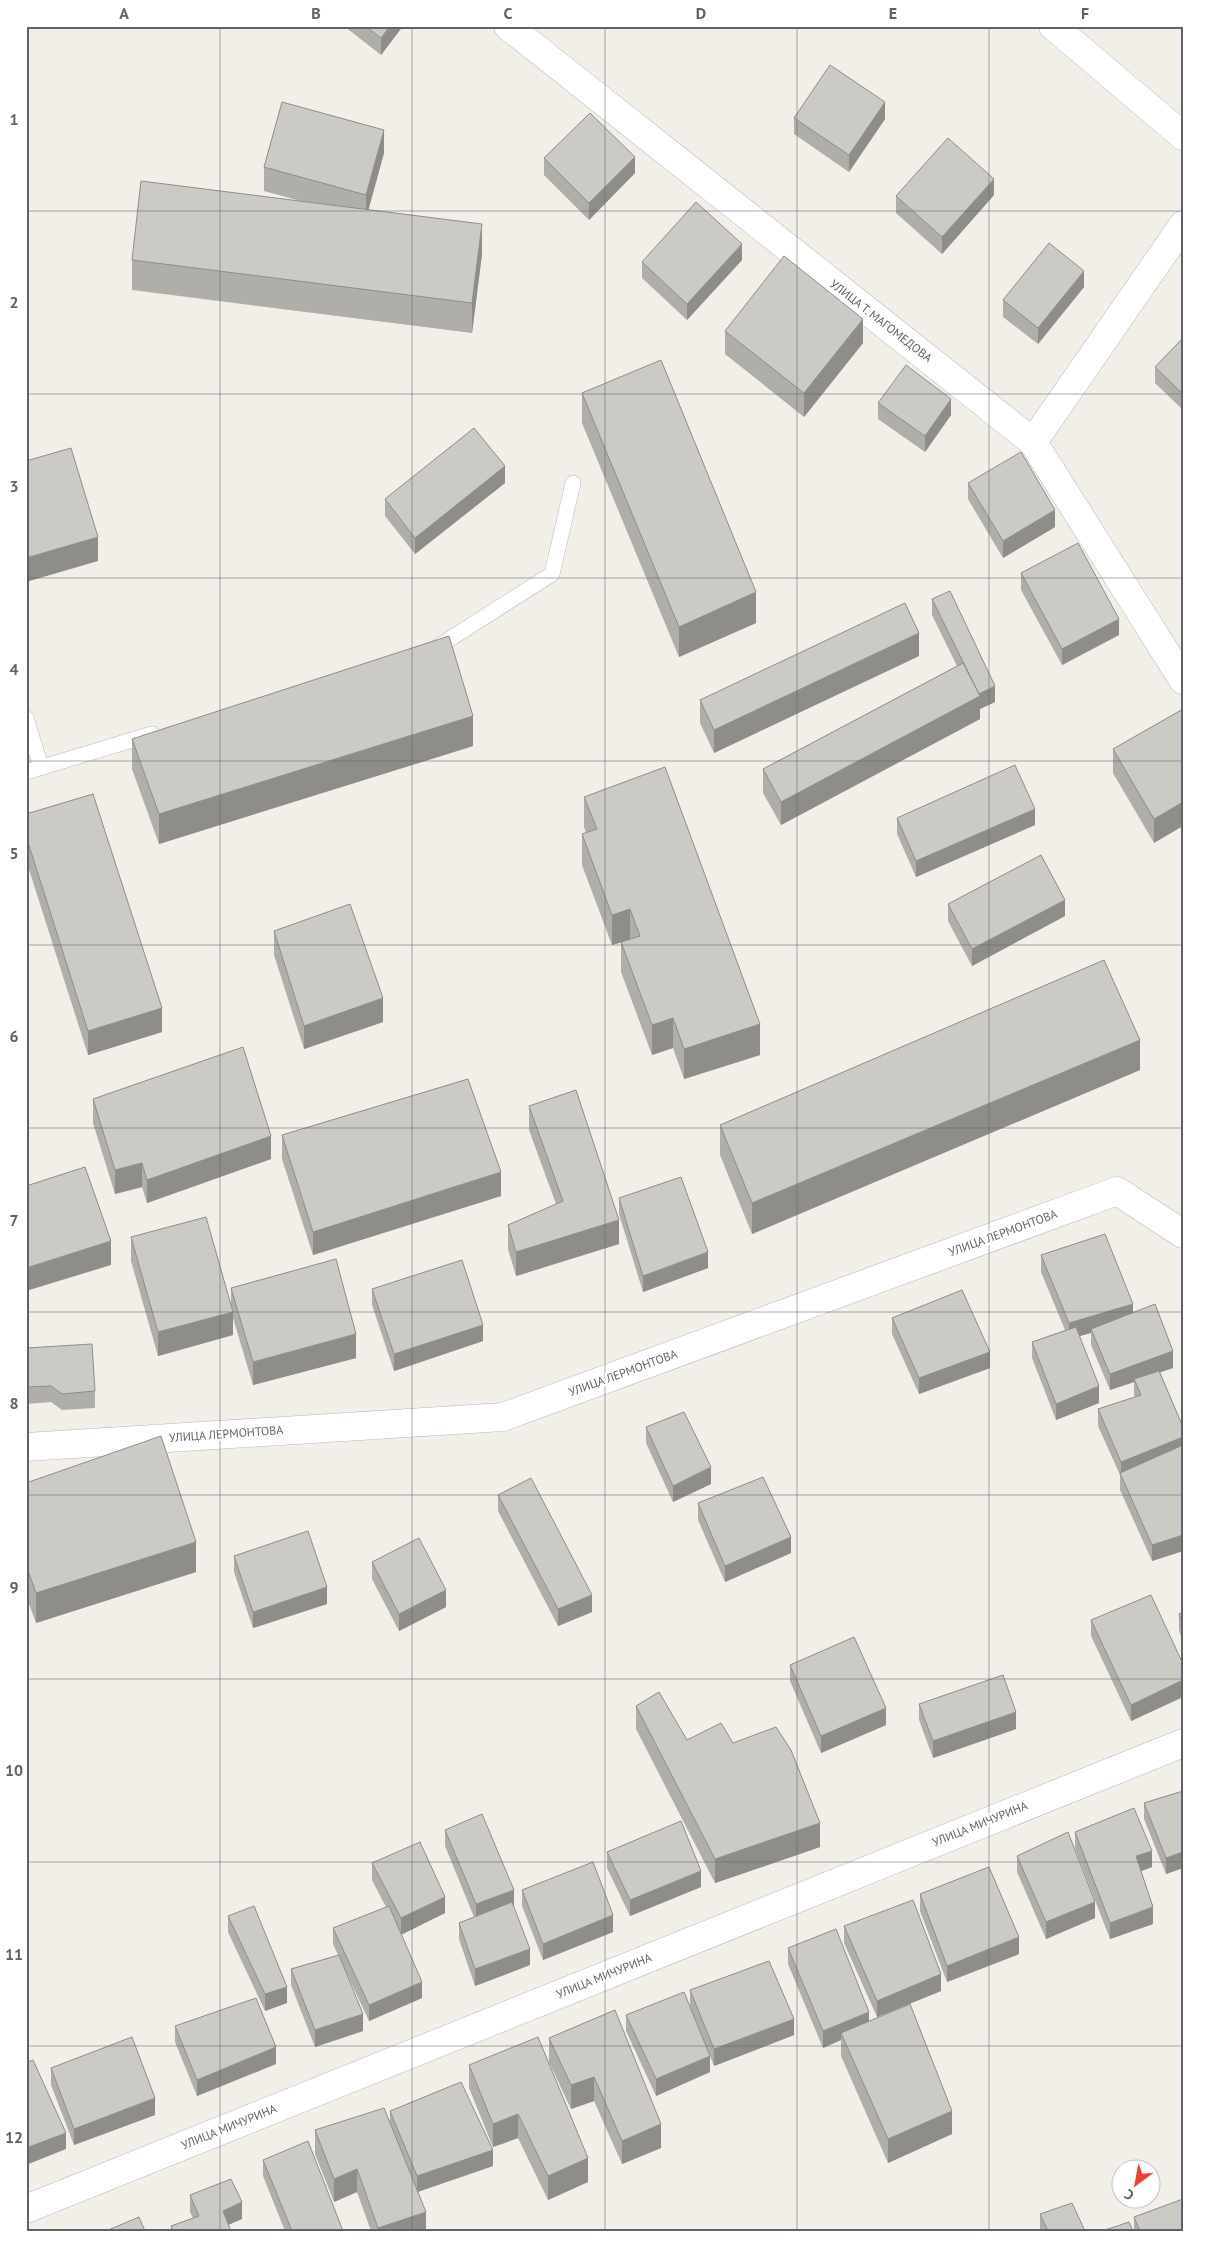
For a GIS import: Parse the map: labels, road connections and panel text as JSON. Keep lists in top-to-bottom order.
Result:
{
  "streets": {
    "street": ["УЛИЦА Т. МАГОМЕДОВА", "УЛИЦА ЛЕРМОНТОВА", "УЛИЦА МИЧУРИНА"]
  },
  "north": "bottom left",
  "grid": {
    "columns": [
      "A",
      "B",
      "C",
      "D",
      "E",
      "F"
    ],
    "rows": [
      "1",
      "2",
      "3",
      "4",
      "5",
      "6",
      "7",
      "8",
      "9",
      "10",
      "11",
      "12"
    ]
  }
}
